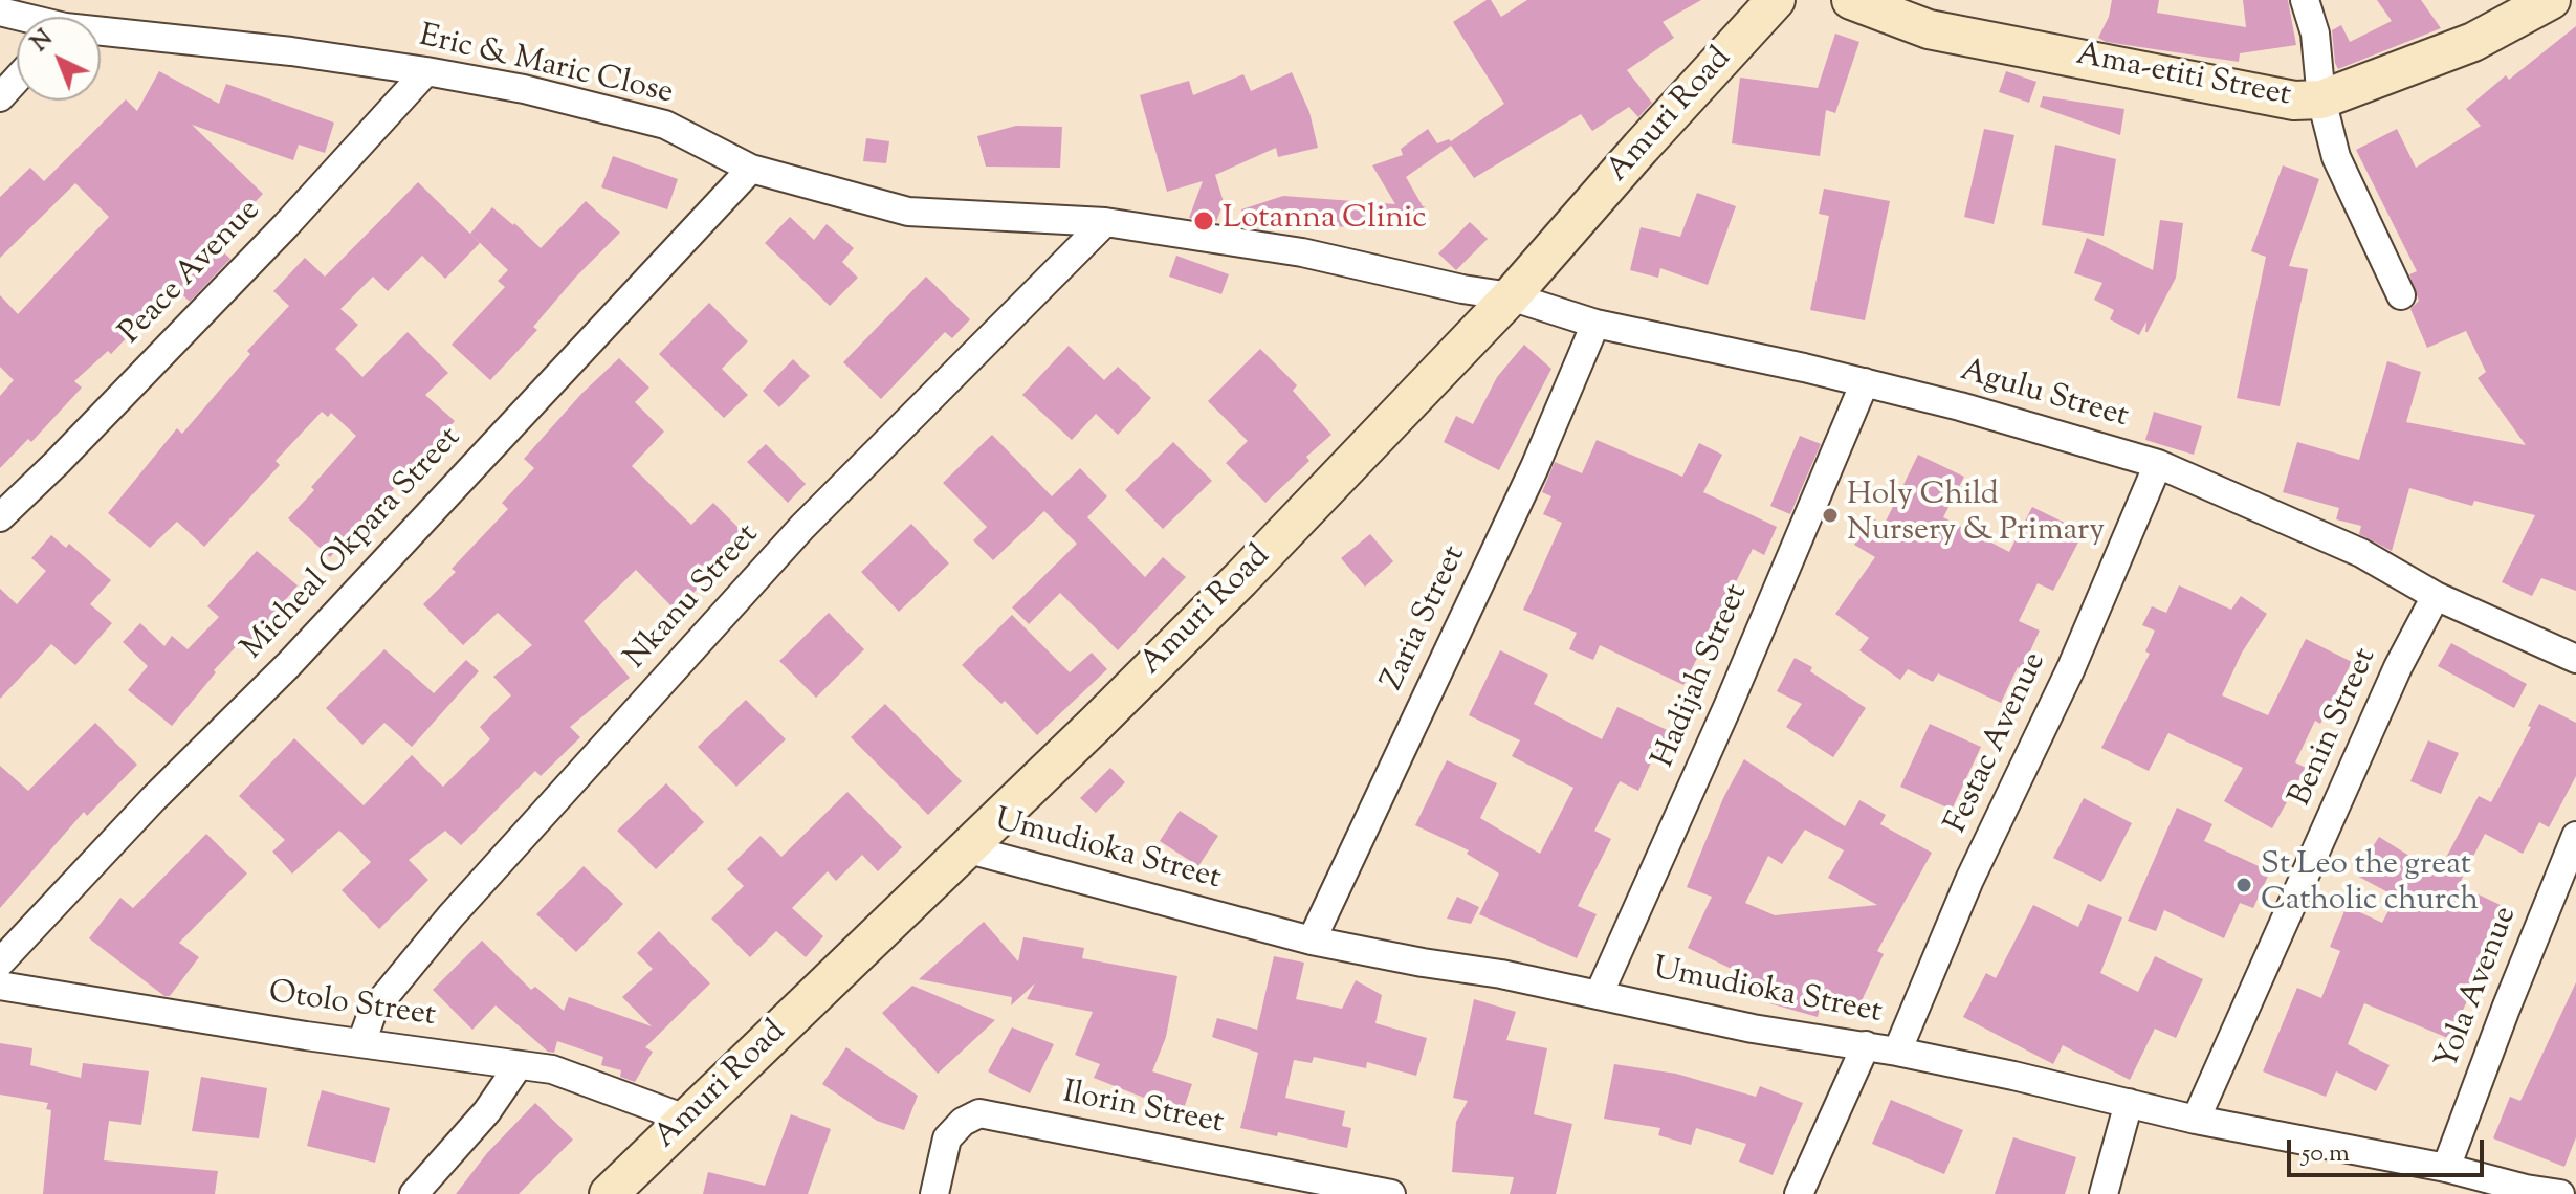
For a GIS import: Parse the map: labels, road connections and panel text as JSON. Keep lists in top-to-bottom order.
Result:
{
  "streets": {
    "main road": ["Ama-etiti Street", "Amuri Road"],
    "street": [
      "Eric & Maric Close",
      "Peace Avenue",
      "Agulu Street",
      "Micheal Okpara Street",
      "Nkanu Street",
      "Zaria Street",
      "Hadijah Street",
      "Benin Street",
      "Festac Avenue",
      "Umudioka Street",
      "Yola Avenue",
      "Otolo Street",
      "Ilorin Street"
    ]
  },
  "crossings": [
    ["Eric & Maric Close", "Peace Avenue"],
    ["Eric & Maric Close", "Agulu Street"],
    ["Eric & Maric Close", "Micheal Okpara Street"],
    ["Eric & Maric Close", "Nkanu Street"],
    ["Amuri Road", "Agulu Street"],
    ["Amuri Road", "Umudioka Street"],
    ["Amuri Road", "Otolo Street"],
    ["Agulu Street", "Zaria Street"],
    ["Agulu Street", "Hadijah Street"],
    ["Agulu Street", "Benin Street"],
    ["Agulu Street", "Festac Avenue"],
    ["Nkanu Street", "Otolo Street"],
    ["Zaria Street", "Umudioka Street"],
    ["Hadijah Street", "Umudioka Street"],
    ["Benin Street", "Umudioka Street"],
    ["Festac Avenue", "Umudioka Street"],
    ["Umudioka Street", "Yola Avenue"]
  ],
  "places": ["Lotanna Clinic", "Holy Child Nursery & Primary", "St Leo the great Catholic church"],
  "scale_bar": "50 m",
  "north": "top left"
}
